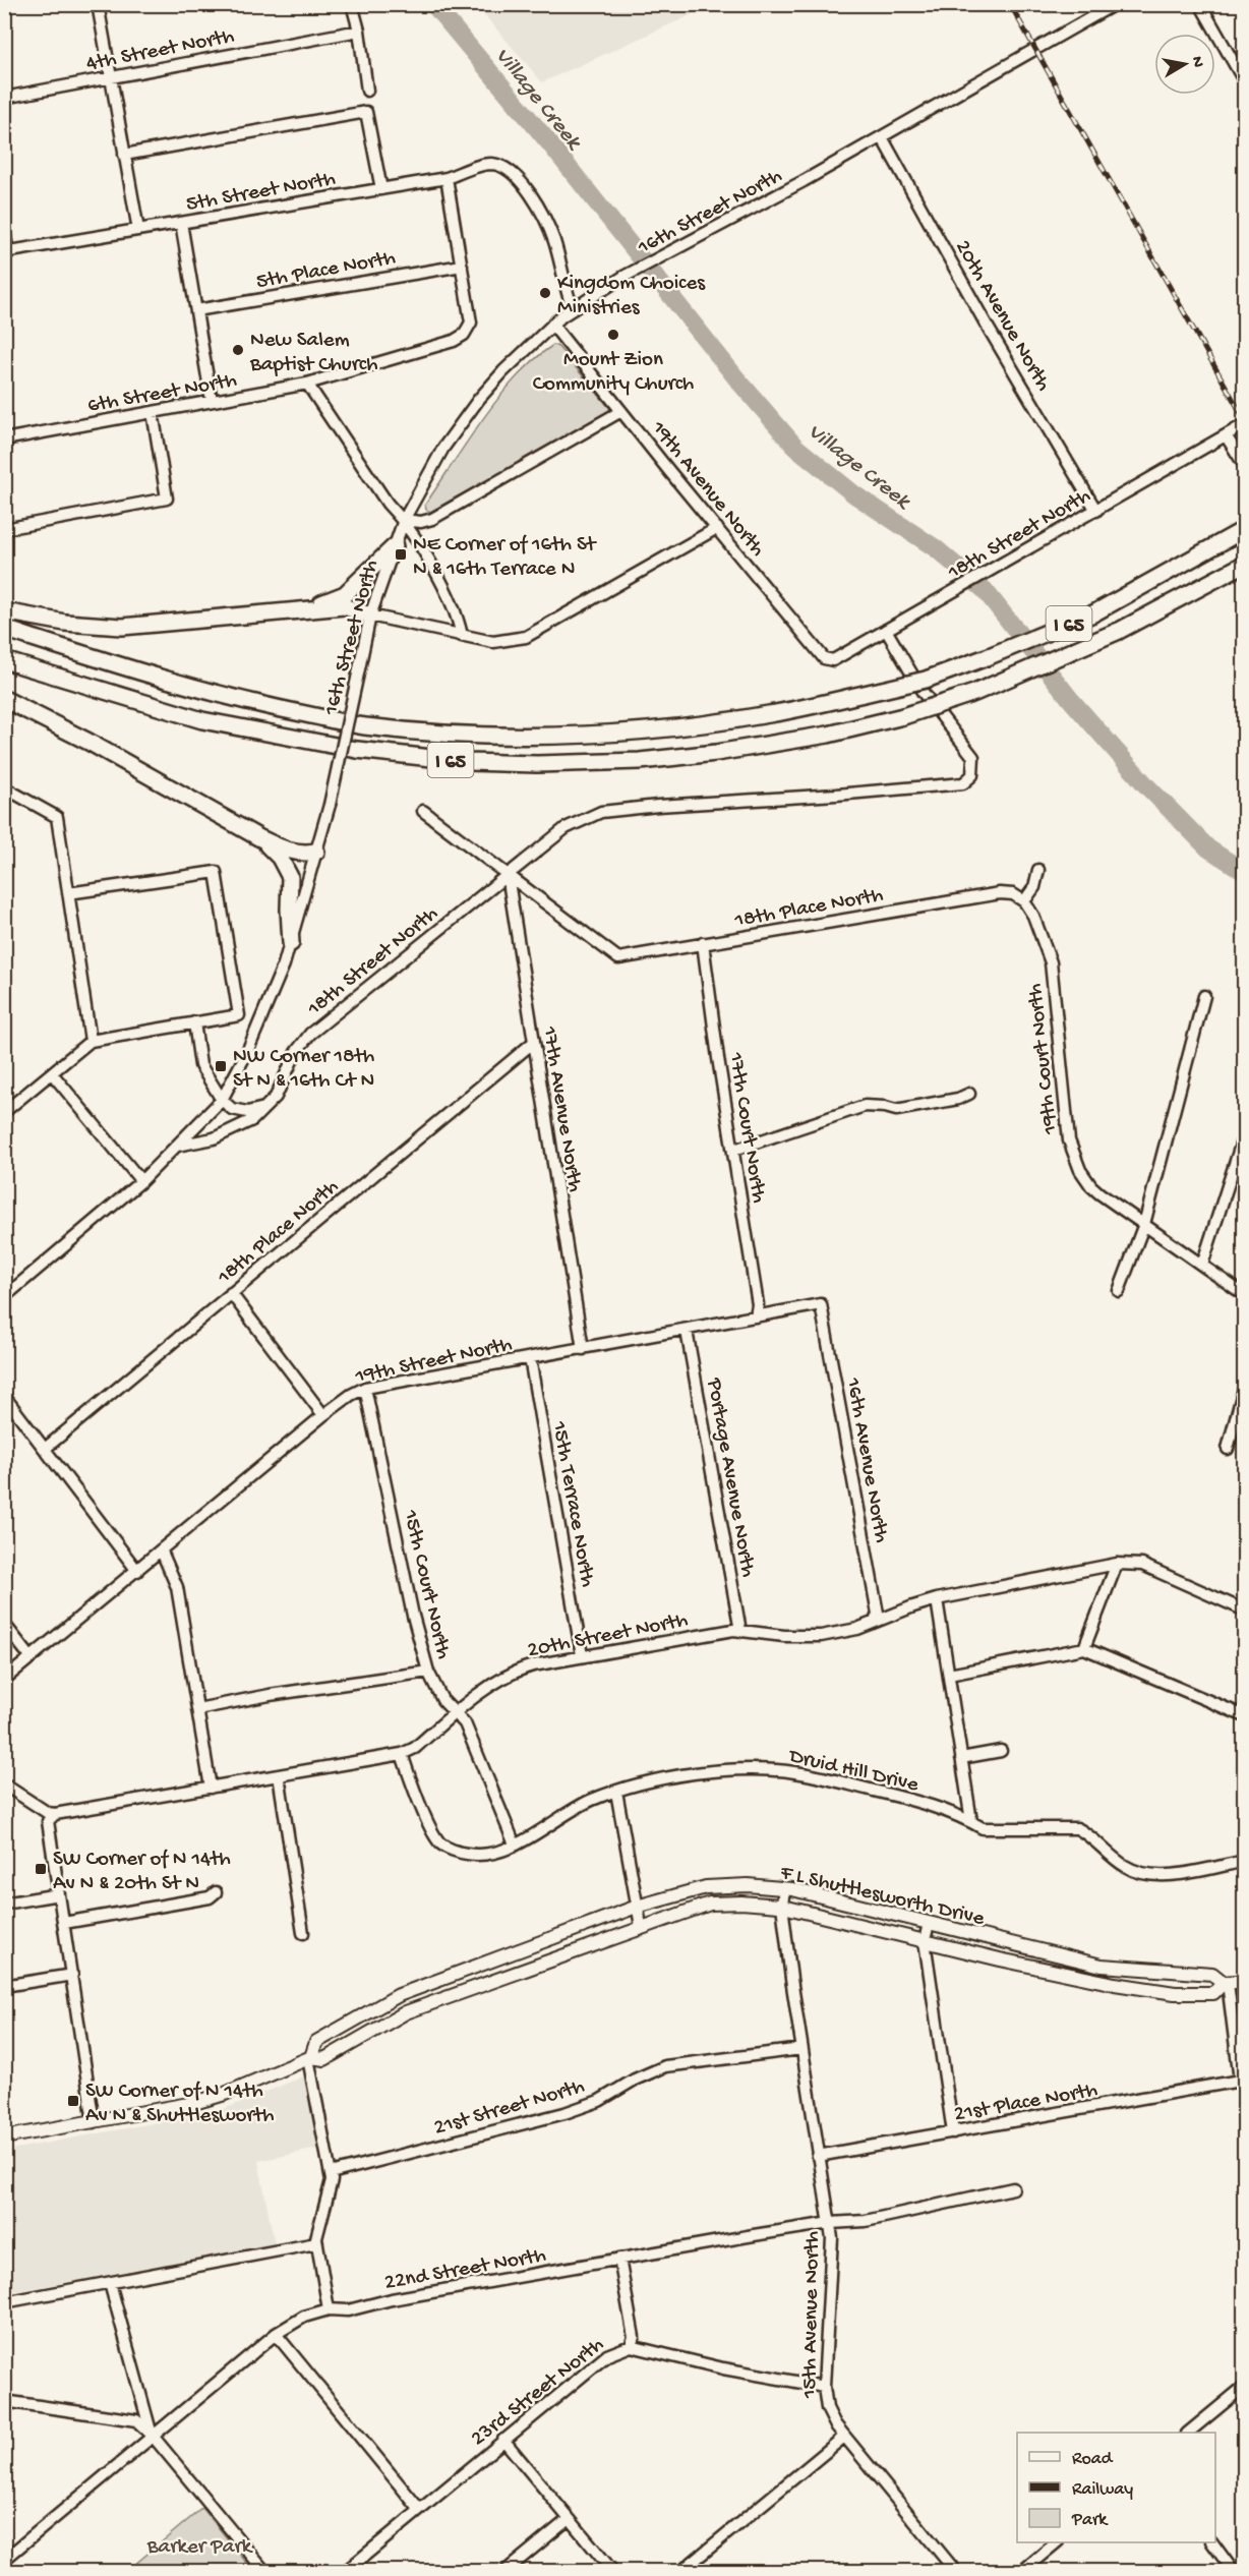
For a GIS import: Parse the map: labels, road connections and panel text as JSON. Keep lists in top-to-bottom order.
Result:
{
  "streets": {
    "highway": ["I 65"],
    "main road": ["F L Shuttlesworth Drive"],
    "street": [
      "4th Street North",
      "5th Street North",
      "16th Street North",
      "5th Place North",
      "20th Avenue North",
      "6th Street North",
      "19th Avenue North",
      "18th Street North",
      "18th Place North",
      "19th Court North",
      "17th Avenue North",
      "17th Court North",
      "19th Street North",
      "16th Avenue North",
      "Portage Avenue North",
      "15th Terrace North",
      "15th Court North",
      "20th Street North",
      "Druid Hill Drive",
      "21st Place North",
      "21st Street North",
      "22nd Street North",
      "15th Avenue North",
      "23rd Street North"
    ]
  },
  "crossings": [
    ["5th Street North", "16th Street North"],
    ["16th Street North", "20th Avenue North"],
    ["16th Street North", "19th Avenue North"],
    ["16th Street North", "18th Street North"],
    ["5th Place North", "6th Street North"],
    ["20th Avenue North", "18th Street North"],
    ["19th Avenue North", "18th Street North"],
    ["18th Street North", "18th Place North"],
    ["18th Street North", "17th Avenue North"],
    ["18th Place North", "19th Court North"],
    ["18th Place North", "17th Avenue North"],
    ["18th Place North", "17th Court North"],
    ["17th Avenue North", "19th Street North"],
    ["17th Court North", "19th Street North"],
    ["19th Street North", "16th Avenue North"],
    ["19th Street North", "Portage Avenue North"],
    ["19th Street North", "15th Terrace North"],
    ["19th Street North", "15th Court North"],
    ["16th Avenue North", "20th Street North"],
    ["Portage Avenue North", "20th Street North"],
    ["15th Terrace North", "20th Street North"],
    ["15th Court North", "20th Street North"],
    ["15th Court North", "Druid Hill Drive"],
    ["20th Street North", "Druid Hill Drive"],
    ["F L Shuttlesworth Drive", "15th Avenue North"],
    ["21st Place North", "15th Avenue North"],
    ["21st Street North", "15th Avenue North"],
    ["22nd Street North", "15th Avenue North"],
    ["15th Avenue North", "23rd Street North"]
  ],
  "water": ["Village Creek"],
  "parks": ["Barker Park"],
  "places": {
    "other": ["Kingdom Choices Ministries", "Mount Zion Community Church", "New Salem Baptist Church"],
    "transit": [
      "NE Corner of 16th St N & 16th Terrace N",
      "NW Corner 18th St N & 16th Ct N",
      "SW Corner of N 14th Av N & 20th St N",
      "SW Corner of N 14th Av N & Shuttlesworth"
    ]
  },
  "legend": ["Road", "Railway", "Park"],
  "north": "right"
}
